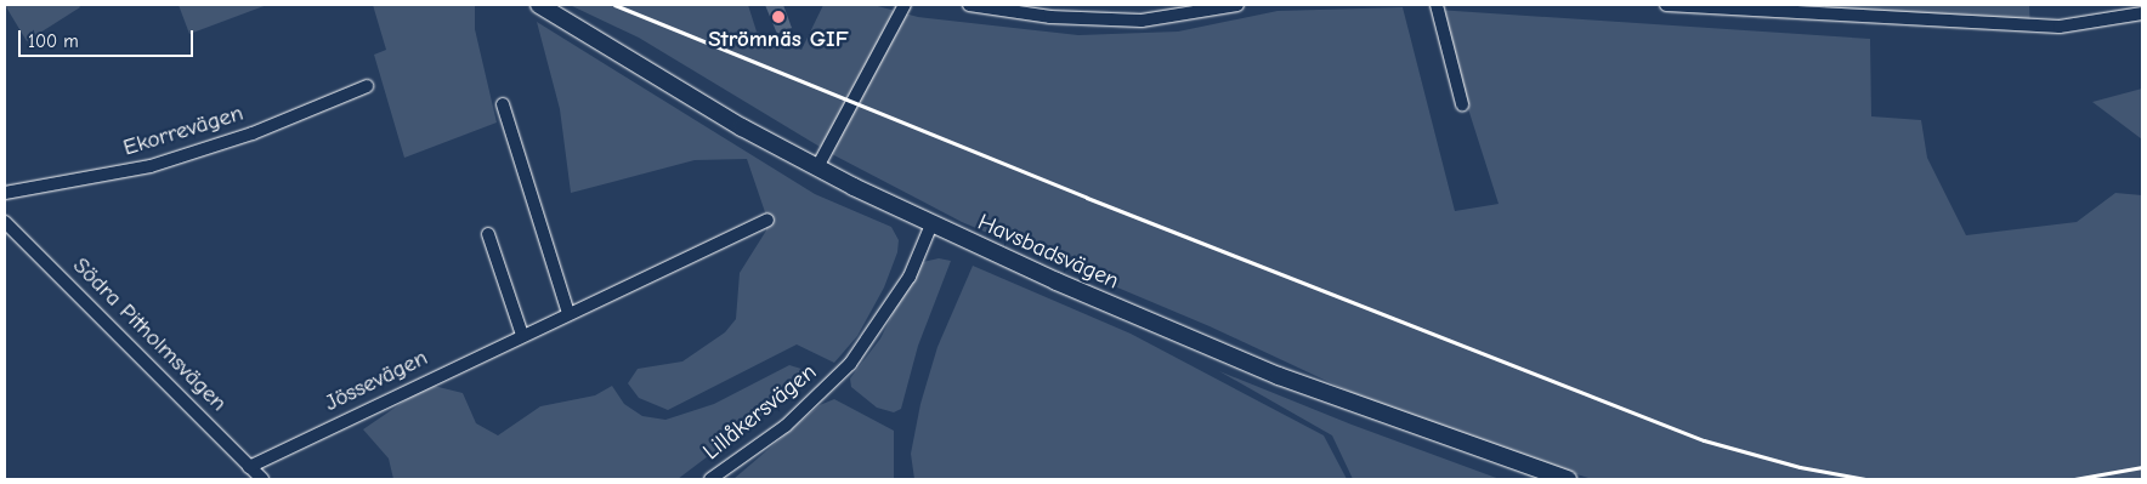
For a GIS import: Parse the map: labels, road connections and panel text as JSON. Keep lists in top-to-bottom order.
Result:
{
  "streets": {
    "main road": ["Havsbadsvägen"],
    "street": [
      "Ekorrevägen",
      "Södra Pitholmsvägen",
      "Jössevägen",
      "Lillåkersvägen"
    ]
  },
  "crossings": [
    ["Havsbadsvägen", "Lillåkersvägen"],
    ["Södra Pitholmsvägen", "Jössevägen"]
  ],
  "places": ["Strömnäs GIF"],
  "scale_bar": "100 m"
}
